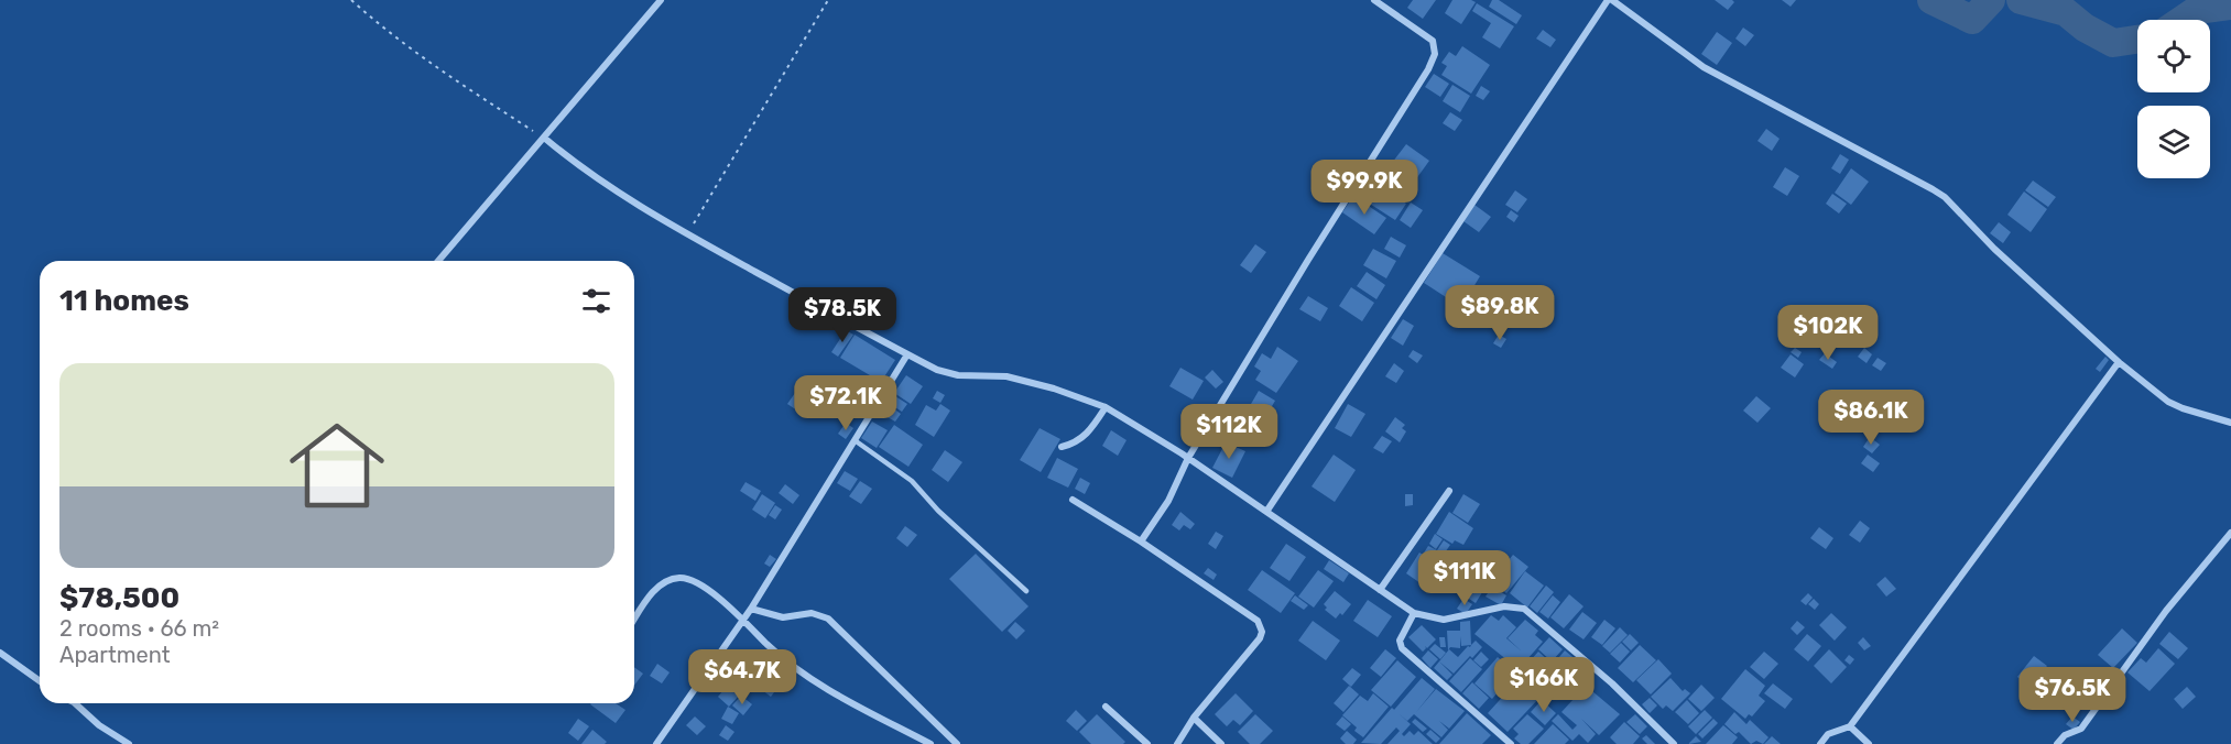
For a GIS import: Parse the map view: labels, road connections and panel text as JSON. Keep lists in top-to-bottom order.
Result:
{
  "page": {
    "price": [
      "$99.9K",
      "$89.8K",
      "$78.5K",
      "$102K",
      "$72.1K",
      "$86.1K",
      "$112K",
      "$111K",
      "$64.7K",
      "$166K",
      "$76.5K"
    ],
    "heading": "11 homes",
    "list": [
      {
        "name": "$78,500",
        "note": "2 rooms · 66 m² · Apartment"
      }
    ]
  }
}
